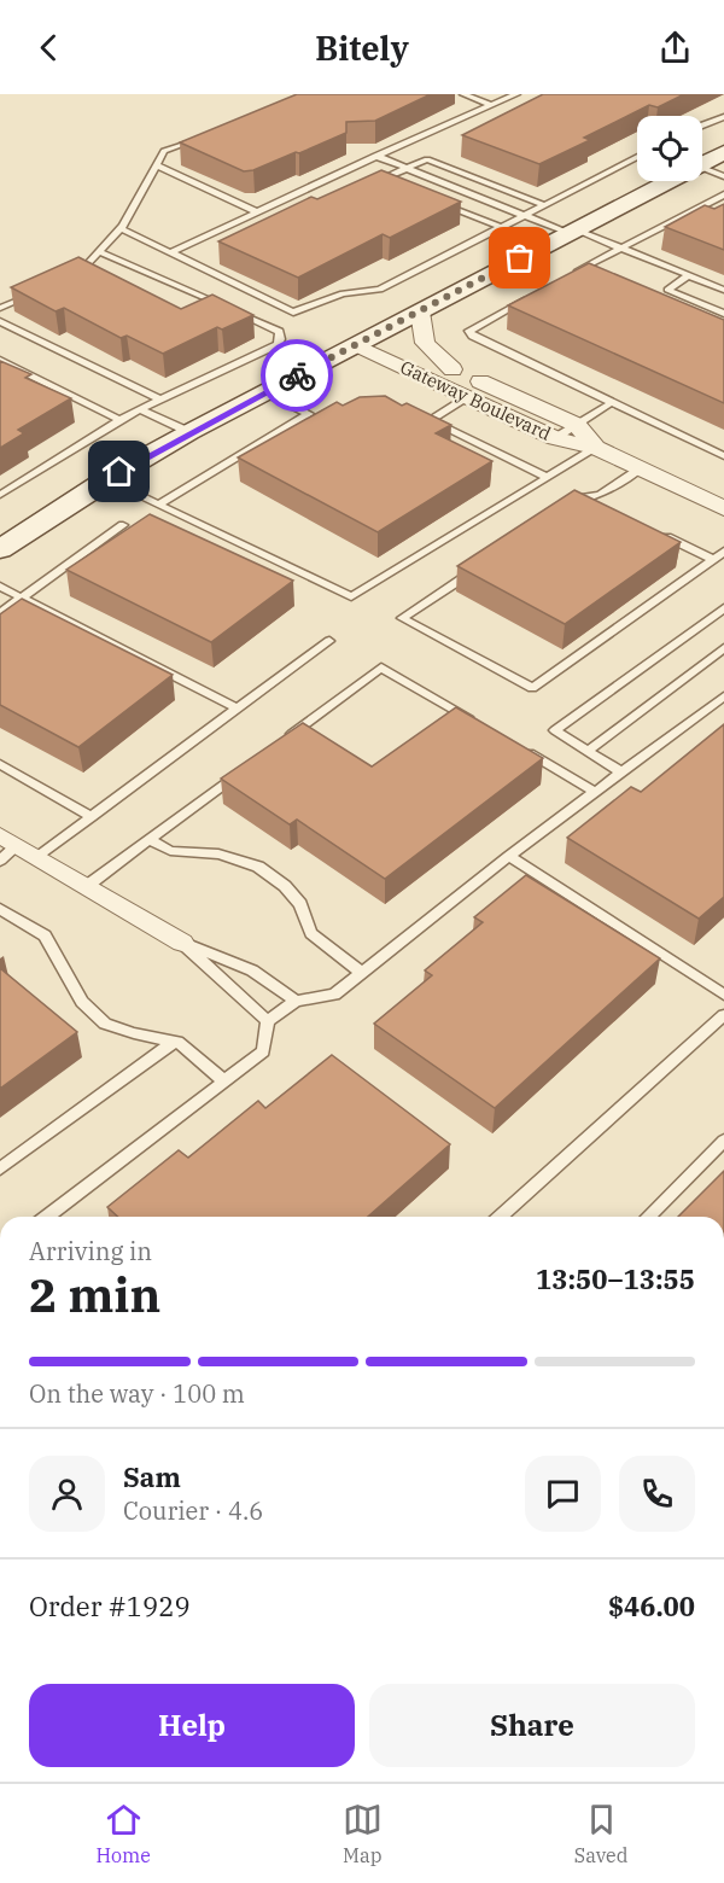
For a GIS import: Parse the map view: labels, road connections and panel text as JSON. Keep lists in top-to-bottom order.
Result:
{
  "streets": {
    "street": ["Gateway Boulevard"]
  },
  "page": {
    "header": "Bitely",
    "heading": ["2 min", "Arriving in", "13:50–13:55"],
    "panel": [
      "Sam",
      "Courier · 4.6",
      "Order #1929",
      "$46.00"
    ],
    "bar": "On the way · 100 m",
    "buttons": ["Help", "Share"],
    "tabs": ["Home", "Map", "Saved"]
  }
}
